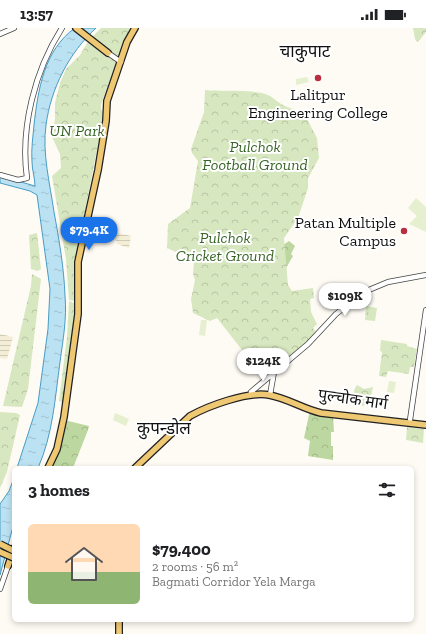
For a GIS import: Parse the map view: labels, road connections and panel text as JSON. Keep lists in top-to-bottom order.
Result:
{
  "streets": {
    "main road": ["पुल्चोक मार्ग"]
  },
  "districts": ["चाकुपाट", "कुपन्डोल"],
  "parks": ["UN Park", "Pulchok Football Ground", "Pulchok Cricket Ground"],
  "places": ["Lalitpur Engineering College", "Patan Multiple Campus"],
  "page": {
    "status": "13:57",
    "price": ["$79.4K", "$109K", "$124K"],
    "heading": "3 homes",
    "list": [
      {
        "name": "$79,400",
        "note": "2 rooms · 56 m² · Bagmati Corridor Yela Marga"
      }
    ]
  }
}
